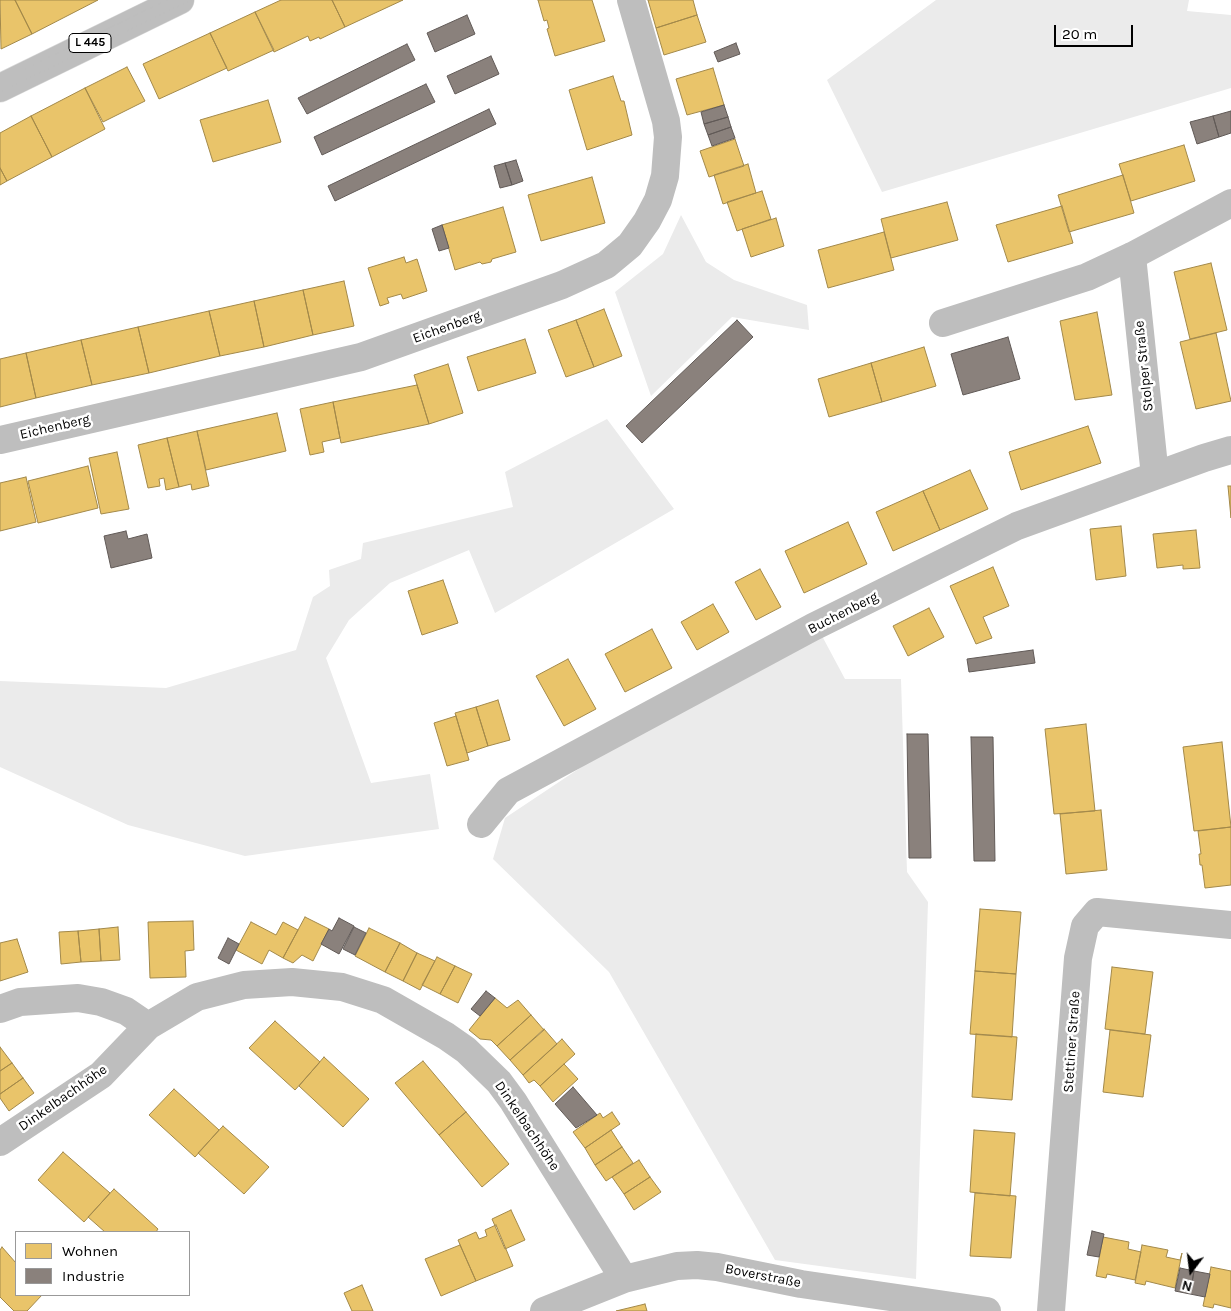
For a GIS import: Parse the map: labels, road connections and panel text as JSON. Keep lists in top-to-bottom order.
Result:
{
  "streets": {
    "street": [
      "L 445",
      "Eichenberg",
      "Stolper Straße",
      "Buchenberg",
      "Stettiner Straße",
      "Dinkelbachhöhe",
      "Boverstraße"
    ]
  },
  "crossings": [
    ["Stolper Straße", "Buchenberg"],
    ["Dinkelbachhöhe", "Boverstraße"]
  ],
  "legend": ["Wohnen", "Industrie"],
  "scale_bar": "20 m",
  "north": "bottom"
}
